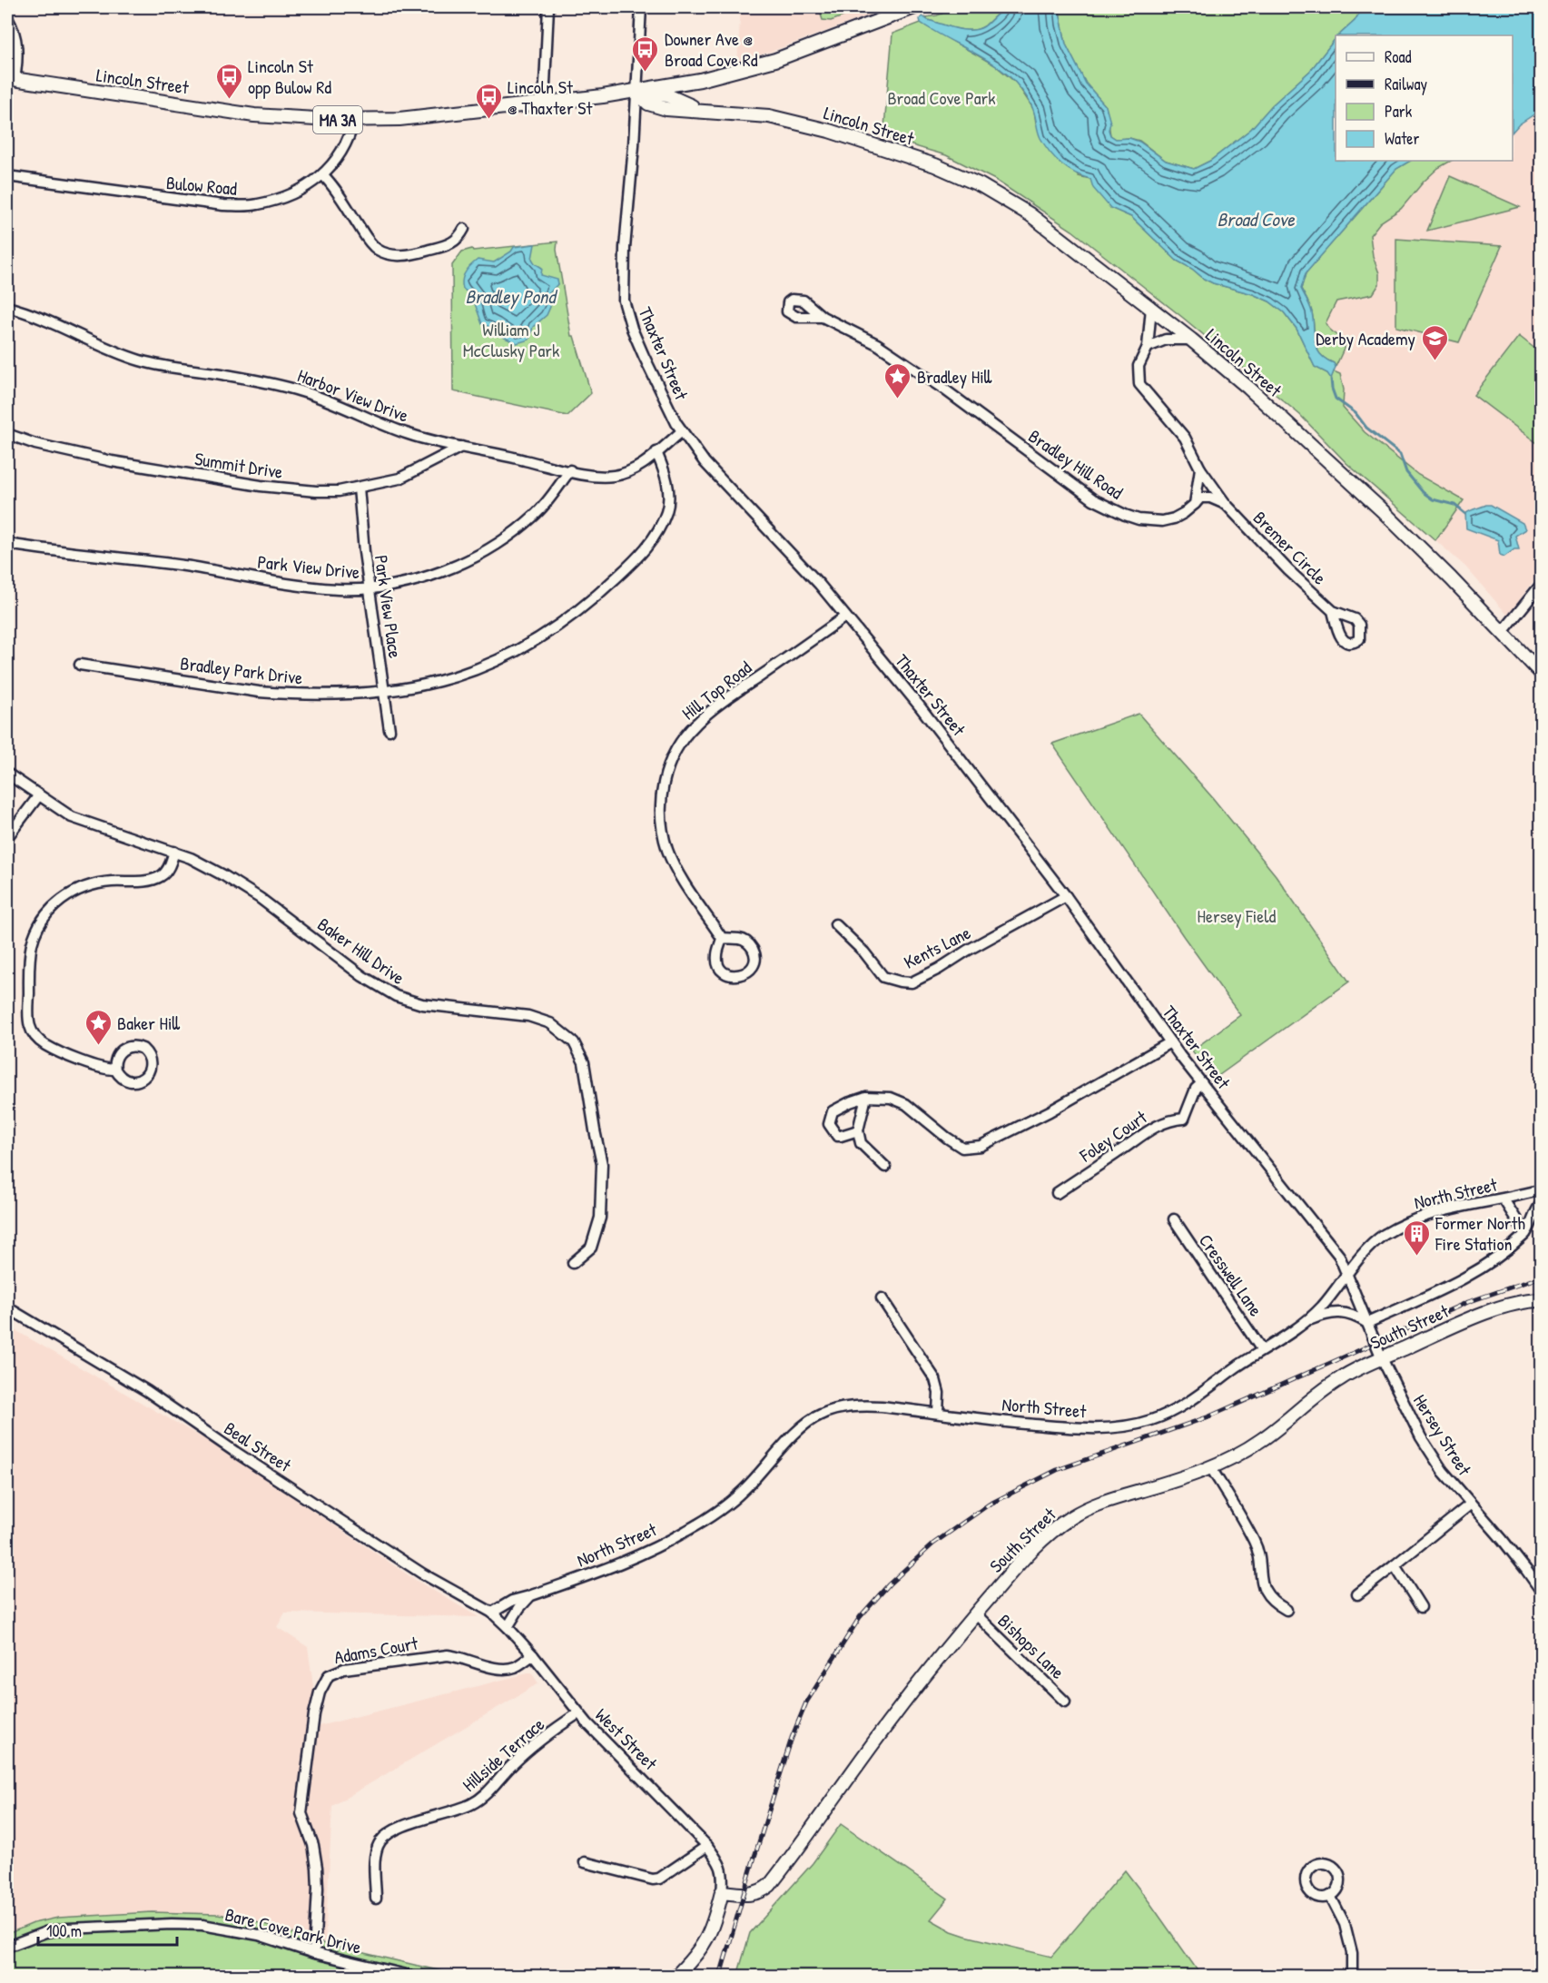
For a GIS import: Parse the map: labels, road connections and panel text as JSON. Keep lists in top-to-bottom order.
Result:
{
  "streets": {
    "main road": ["Lincoln Street", "MA 3A", "South Street"],
    "street": [
      "Bulow Road",
      "Thaxter Street",
      "Harbor View Drive",
      "Bradley Hill Road",
      "Summit Drive",
      "Bremer Circle",
      "Park View Drive",
      "Park View Place",
      "Bradley Park Drive",
      "Hill Top Road",
      "Kents Lane",
      "Baker Hill Drive",
      "Foley Court",
      "North Street",
      "Cresswell Lane",
      "Hersey Street",
      "Beal Street",
      "Bishops Lane",
      "Adams Court",
      "West Street",
      "Hillside Terrace",
      "Bare Cove Park Drive"
    ]
  },
  "crossings": [
    ["Lincoln Street", "MA 3A"],
    ["Lincoln Street", "Bulow Road"],
    ["Lincoln Street", "Thaxter Street"],
    ["MA 3A", "Thaxter Street"],
    ["Thaxter Street", "Harbor View Drive"],
    ["Thaxter Street", "Hill Top Road"],
    ["Thaxter Street", "Kents Lane"],
    ["Thaxter Street", "Foley Court"],
    ["Thaxter Street", "North Street"],
    ["Thaxter Street", "Hersey Street"],
    ["Harbor View Drive", "Summit Drive"],
    ["Harbor View Drive", "Park View Drive"],
    ["Harbor View Drive", "Bradley Park Drive"],
    ["Summit Drive", "Park View Place"],
    ["Park View Drive", "Park View Place"],
    ["Park View Place", "Bradley Park Drive"],
    ["North Street", "Cresswell Lane"],
    ["North Street", "Hersey Street"],
    ["North Street", "Beal Street"],
    ["North Street", "West Street"],
    ["South Street", "Hersey Street"],
    ["South Street", "Bishops Lane"],
    ["South Street", "West Street"],
    ["Beal Street", "West Street"],
    ["Adams Court", "West Street"],
    ["Adams Court", "Bare Cove Park Drive"],
    ["West Street", "Hillside Terrace"]
  ],
  "water": ["Broad Cove", "Bradley Pond"],
  "parks": ["Broad Cove Park", "William J McClusky Park", "Hersey Field"],
  "places": {
    "bus stop": ["Downer Ave @ Broad Cove Rd", "Lincoln St opp Bulow Rd", "Lincoln St @ Thaxter St"],
    "school or university": ["Derby Academy"],
    "place": ["Bradley Hill", "Baker Hill"],
    "building": ["Former North Fire Station"]
  },
  "legend": [
    "Road",
    "Railway",
    "Park",
    "Water"
  ],
  "scale_bar": "100 m"
}
